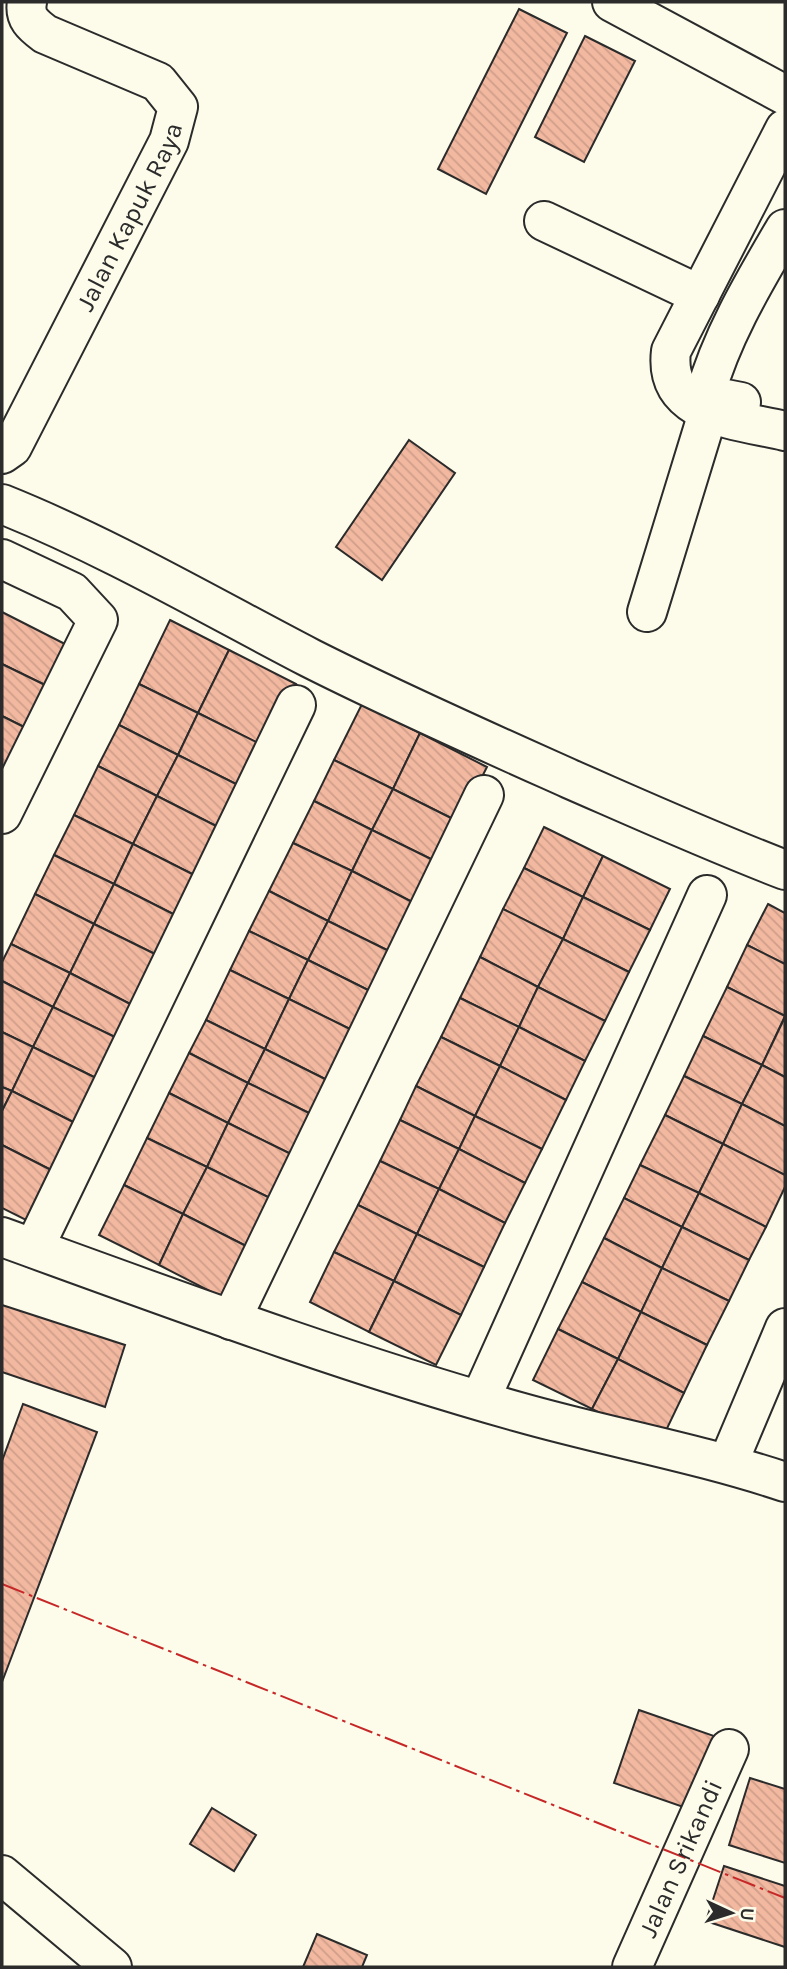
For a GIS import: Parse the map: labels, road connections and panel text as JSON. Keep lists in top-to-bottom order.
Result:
{
  "streets": {
    "street": ["Jalan Kapuk Raya", "Jalan Srikandi"]
  },
  "north": "right"
}
